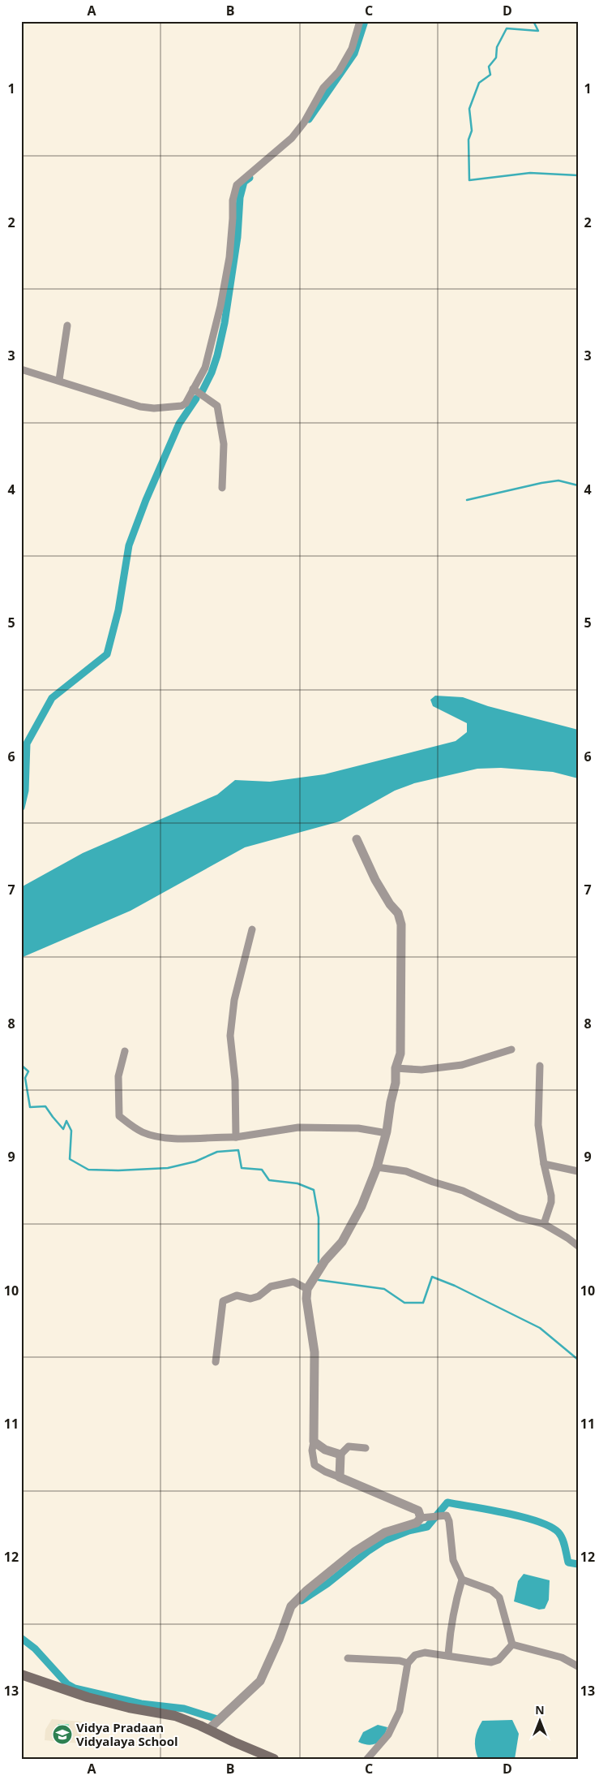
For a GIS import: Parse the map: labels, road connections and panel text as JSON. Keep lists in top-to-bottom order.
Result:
{
  "places": {
    "school or university": ["Vidya Pradaan Vidyalaya School"]
  },
  "north": "top",
  "grid": {
    "columns": [
      "A",
      "B",
      "C",
      "D"
    ],
    "rows": [
      "1",
      "2",
      "3",
      "4",
      "5",
      "6",
      "7",
      "8",
      "9",
      "10",
      "11",
      "12",
      "13"
    ]
  }
}
